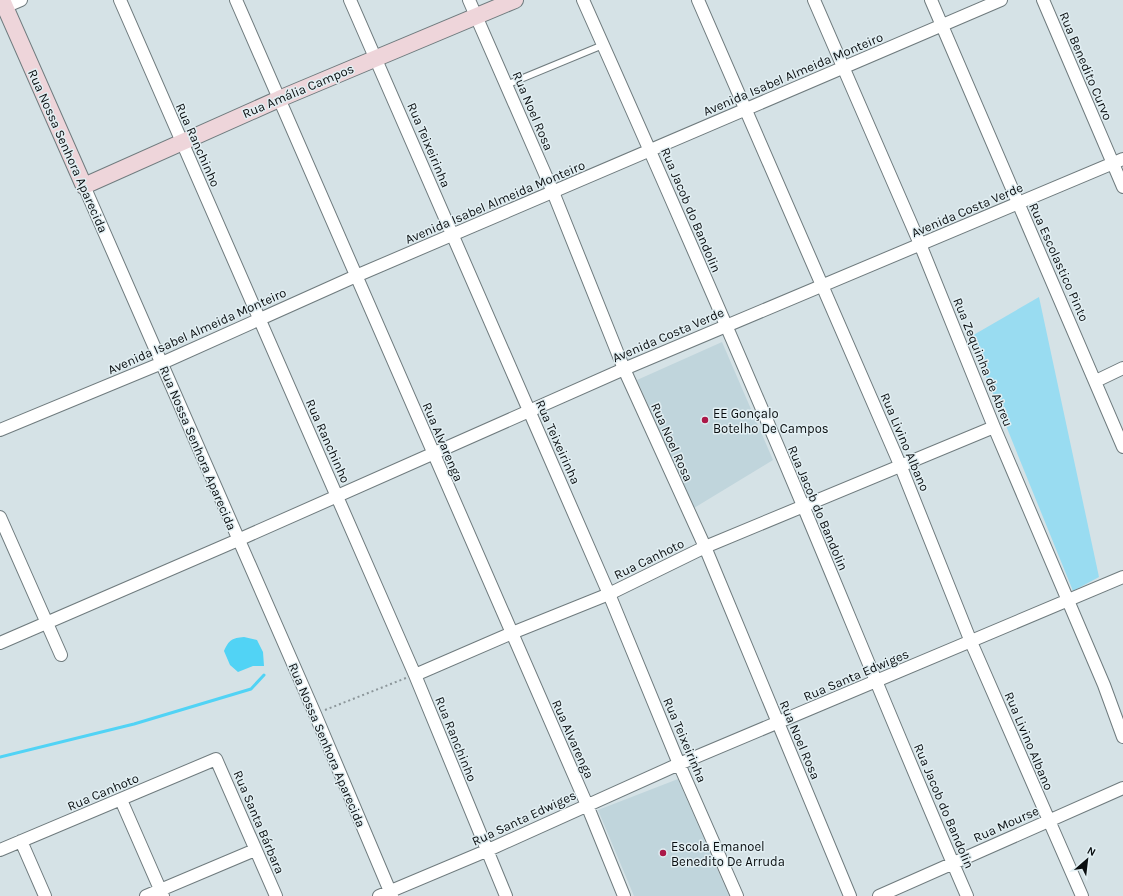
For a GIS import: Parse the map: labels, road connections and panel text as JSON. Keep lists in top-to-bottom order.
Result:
{
  "streets": {
    "street": [
      "Rua Benedito Curvo",
      "Avenida Isabel Almeida Monteiro",
      "Rua Amália Campos",
      "Rua Noel Rosa",
      "Rua Ranchinho",
      "Rua Teixeirinha",
      "Rua Nossa Senhora Aparecida",
      "Rua Jacob do Bandolin",
      "Avenida Costa Verde",
      "Rua Escolastico Pinto",
      "Rua Zequinha de Abreu",
      "Rua Alvarenga",
      "Rua Livino Albano",
      "Rua Canhoto",
      "Rua Santa Edwiges",
      "Rua Santa Bárbara",
      "Rua Mourse"
    ]
  },
  "crossings": [
    ["Rua Benedito Curvo", "Avenida Costa Verde"],
    ["Avenida Isabel Almeida Monteiro", "Rua Noel Rosa"],
    ["Avenida Isabel Almeida Monteiro", "Rua Ranchinho"],
    ["Avenida Isabel Almeida Monteiro", "Rua Teixeirinha"],
    ["Avenida Isabel Almeida Monteiro", "Rua Nossa Senhora Aparecida"],
    ["Avenida Isabel Almeida Monteiro", "Rua Jacob do Bandolin"],
    ["Avenida Isabel Almeida Monteiro", "Rua Escolastico Pinto"],
    ["Avenida Isabel Almeida Monteiro", "Rua Zequinha de Abreu"],
    ["Avenida Isabel Almeida Monteiro", "Rua Alvarenga"],
    ["Avenida Isabel Almeida Monteiro", "Rua Livino Albano"],
    ["Rua Amália Campos", "Rua Noel Rosa"],
    ["Rua Amália Campos", "Rua Ranchinho"],
    ["Rua Amália Campos", "Rua Teixeirinha"],
    ["Rua Amália Campos", "Rua Nossa Senhora Aparecida"],
    ["Rua Amália Campos", "Rua Alvarenga"],
    ["Rua Noel Rosa", "Avenida Costa Verde"],
    ["Rua Noel Rosa", "Rua Canhoto"],
    ["Rua Noel Rosa", "Rua Santa Edwiges"],
    ["Rua Ranchinho", "Avenida Costa Verde"],
    ["Rua Ranchinho", "Rua Canhoto"],
    ["Rua Ranchinho", "Rua Santa Edwiges"],
    ["Rua Teixeirinha", "Avenida Costa Verde"],
    ["Rua Teixeirinha", "Rua Canhoto"],
    ["Rua Teixeirinha", "Rua Santa Edwiges"],
    ["Rua Nossa Senhora Aparecida", "Avenida Costa Verde"],
    ["Rua Nossa Senhora Aparecida", "Rua Santa Edwiges"],
    ["Rua Jacob do Bandolin", "Avenida Costa Verde"],
    ["Rua Jacob do Bandolin", "Rua Canhoto"],
    ["Rua Jacob do Bandolin", "Rua Santa Edwiges"],
    ["Rua Jacob do Bandolin", "Rua Mourse"],
    ["Avenida Costa Verde", "Rua Escolastico Pinto"],
    ["Avenida Costa Verde", "Rua Zequinha de Abreu"],
    ["Avenida Costa Verde", "Rua Alvarenga"],
    ["Avenida Costa Verde", "Rua Livino Albano"],
    ["Rua Zequinha de Abreu", "Rua Canhoto"],
    ["Rua Zequinha de Abreu", "Rua Santa Edwiges"],
    ["Rua Alvarenga", "Rua Canhoto"],
    ["Rua Alvarenga", "Rua Santa Edwiges"],
    ["Rua Livino Albano", "Rua Canhoto"],
    ["Rua Livino Albano", "Rua Santa Edwiges"],
    ["Rua Livino Albano", "Rua Mourse"],
    ["Rua Canhoto", "Rua Santa Bárbara"]
  ],
  "places": ["EE Gonçalo Botelho De Campos", "Escola Emanoel Benedito De Arruda"],
  "north": "top right"
}
